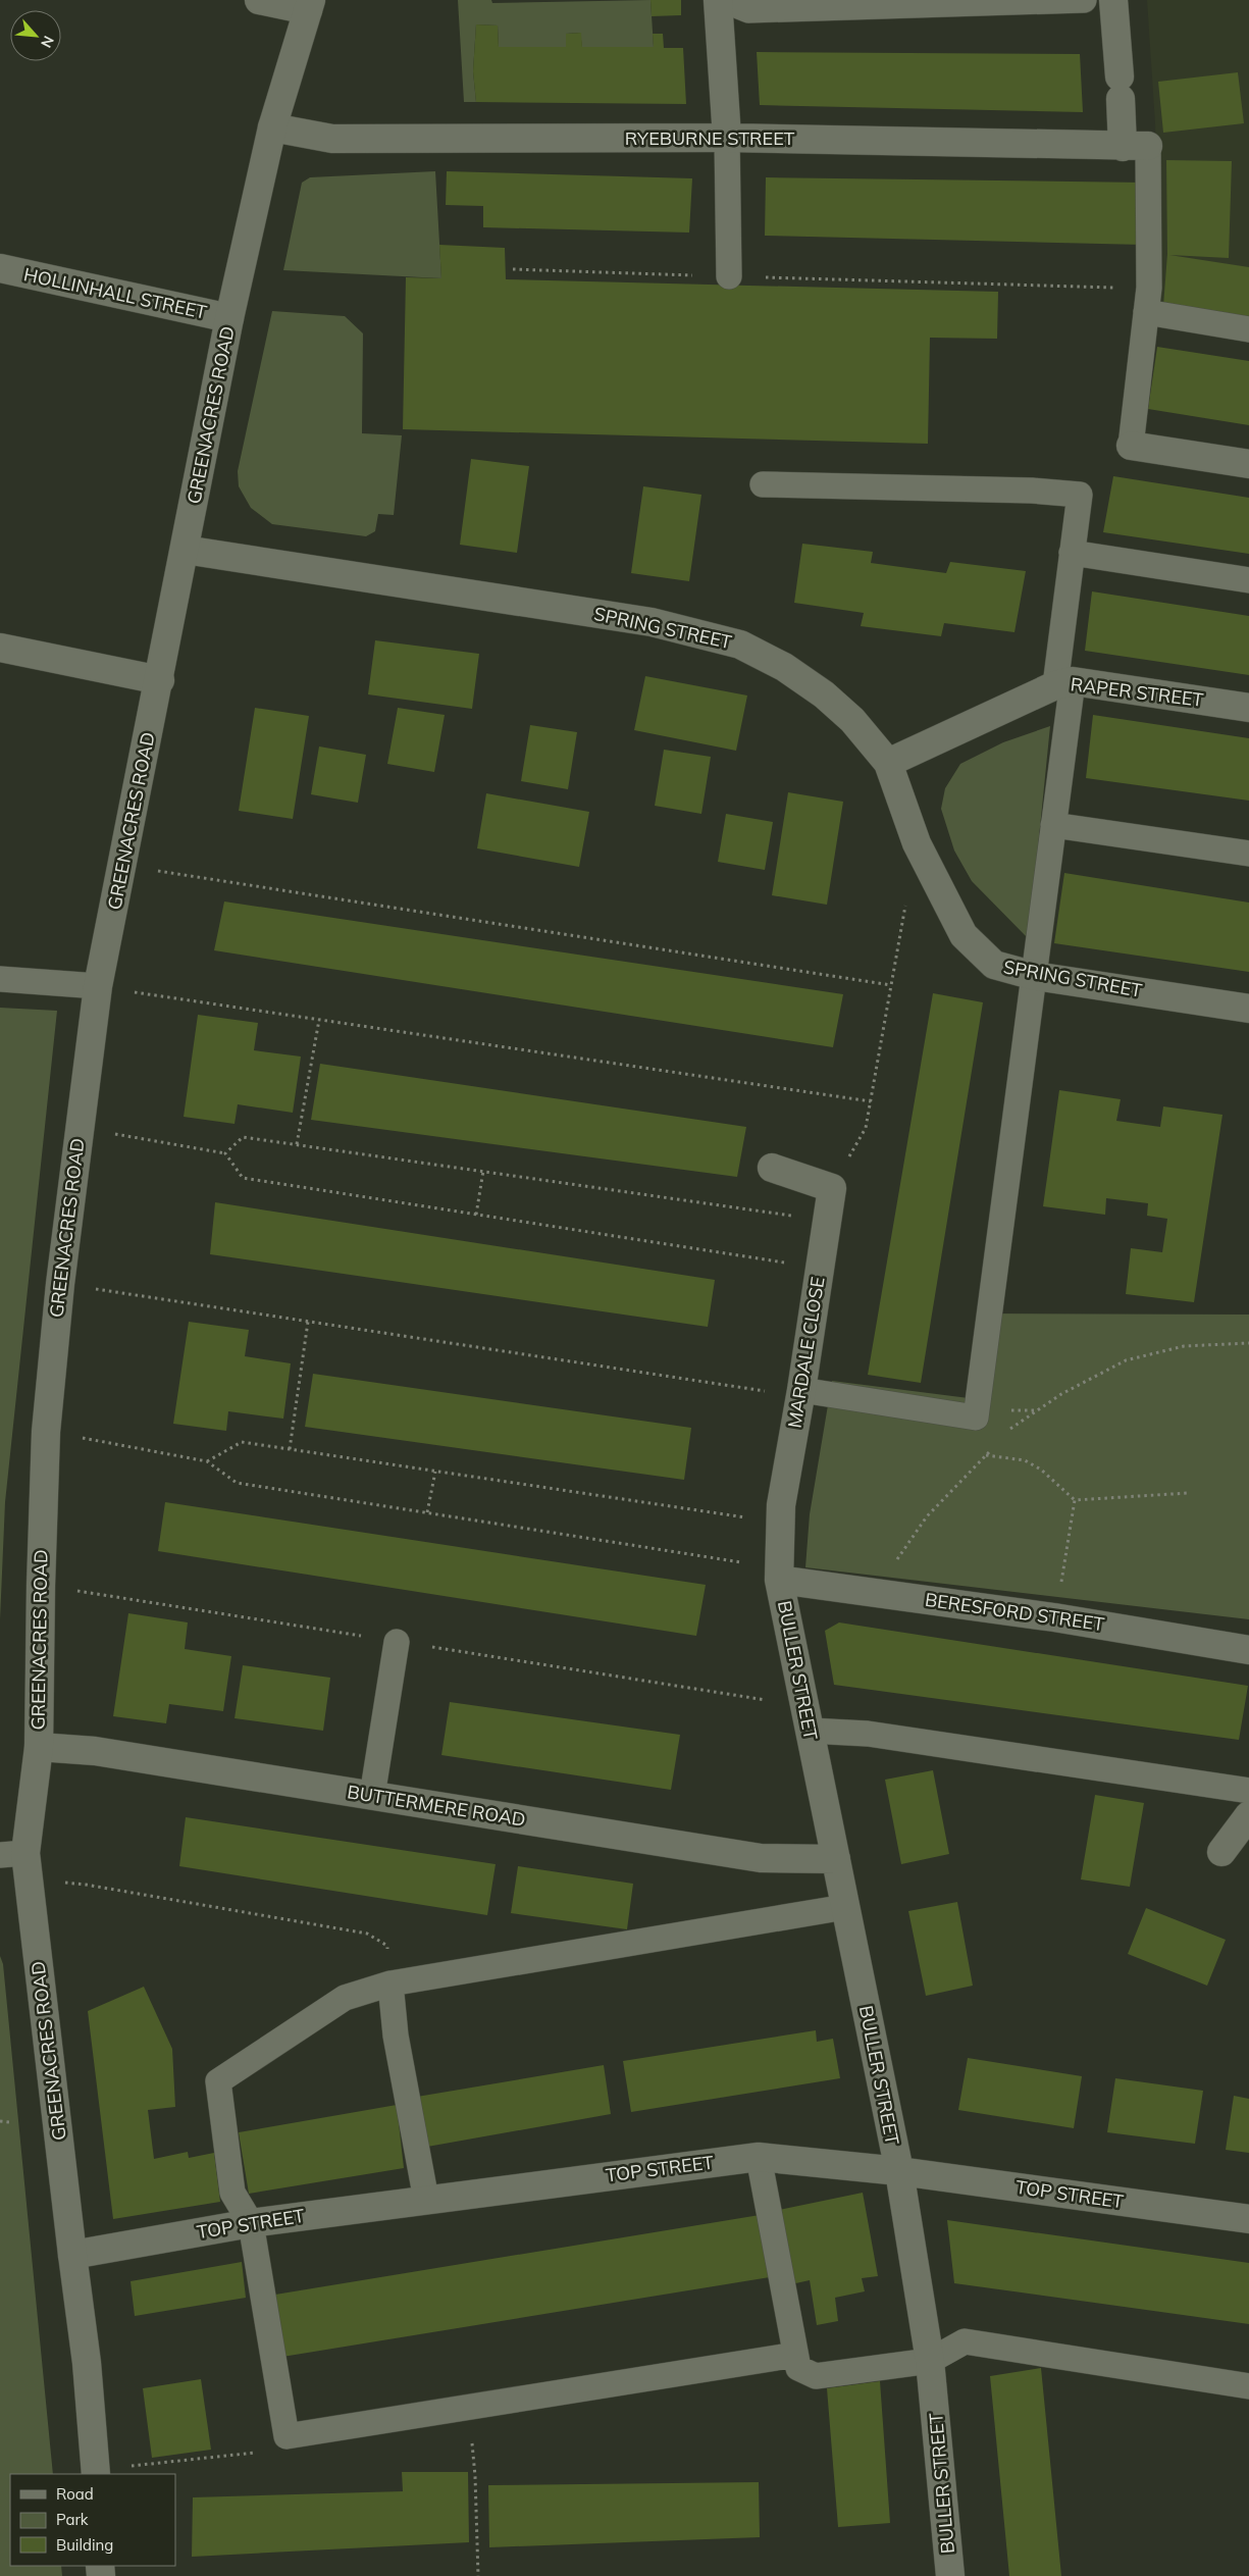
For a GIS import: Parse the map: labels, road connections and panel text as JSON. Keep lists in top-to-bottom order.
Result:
{
  "streets": {
    "street": [
      "RYEBURNE STREET",
      "HOLLINHALL STREET",
      "GREENACRES ROAD",
      "SPRING STREET",
      "RAPER STREET",
      "MARDALE CLOSE",
      "BERESFORD STREET",
      "BULLER STREET",
      "BUTTERMERE ROAD",
      "TOP STREET"
    ]
  },
  "crossings": [
    ["RYEBURNE STREET", "GREENACRES ROAD"],
    ["HOLLINHALL STREET", "GREENACRES ROAD"],
    ["GREENACRES ROAD", "SPRING STREET"],
    ["GREENACRES ROAD", "BUTTERMERE ROAD"],
    ["GREENACRES ROAD", "TOP STREET"],
    ["SPRING STREET", "RAPER STREET"],
    ["MARDALE CLOSE", "BERESFORD STREET"],
    ["MARDALE CLOSE", "BULLER STREET"],
    ["BERESFORD STREET", "BULLER STREET"],
    ["BULLER STREET", "BUTTERMERE ROAD"],
    ["BULLER STREET", "TOP STREET"]
  ],
  "legend": ["Road", "Park", "Building"],
  "north": "bottom right"
}
